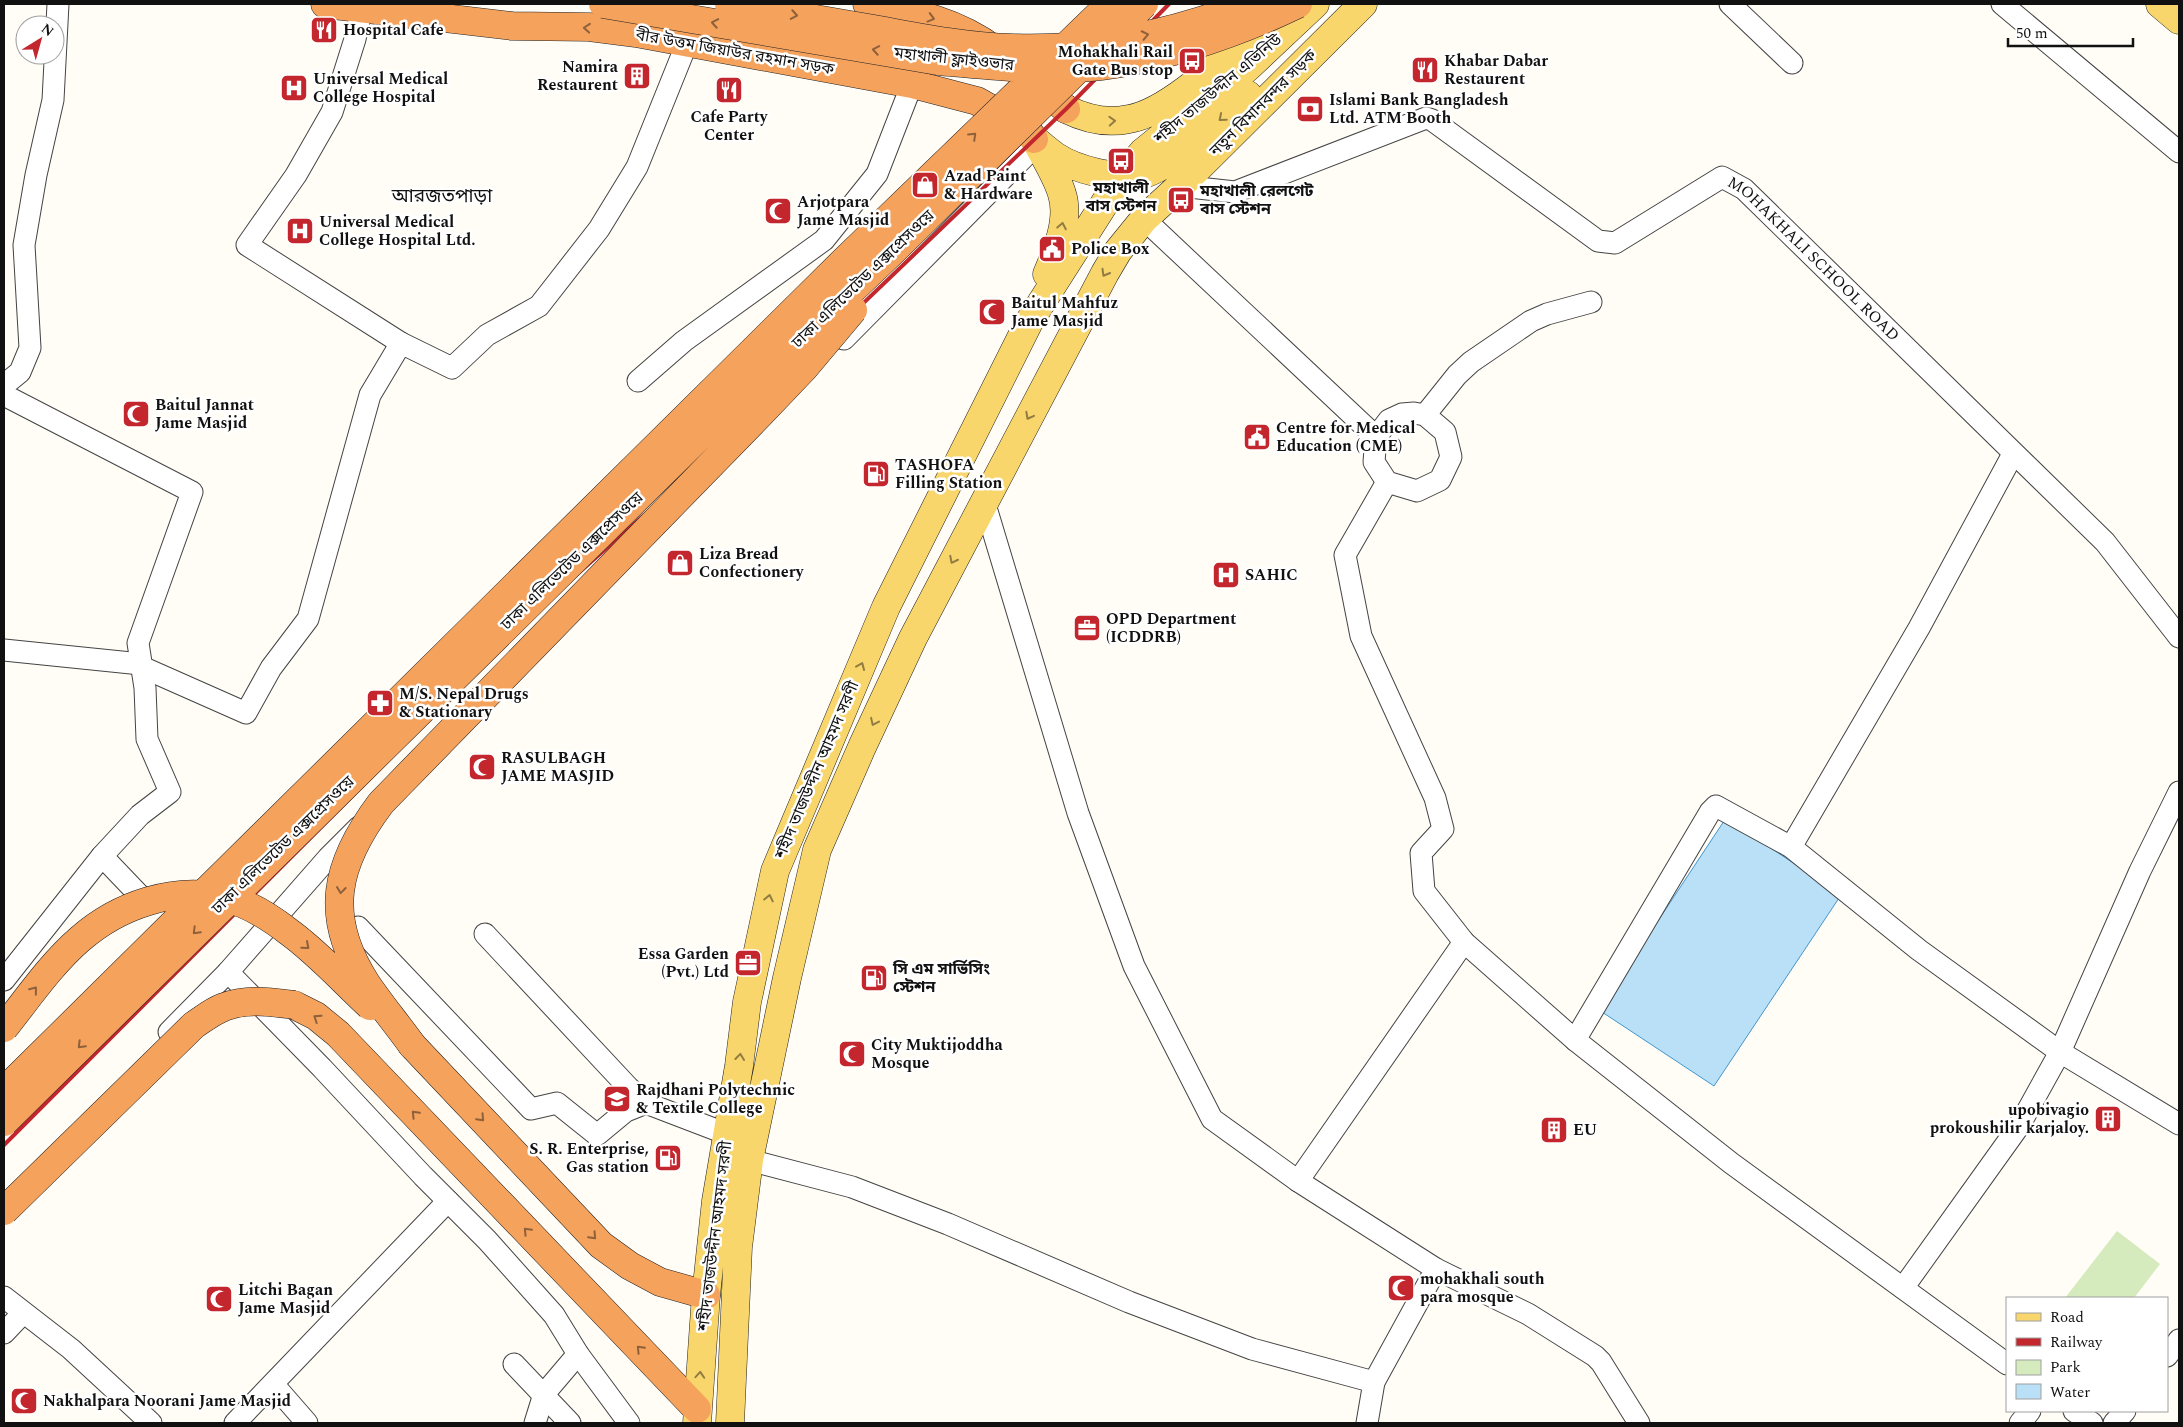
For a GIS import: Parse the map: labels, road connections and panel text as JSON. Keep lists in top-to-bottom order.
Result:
{
  "streets": {
    "highway": ["বীর উত্তম জিয়াউর রহমান সড়ক", "মহাখালী ফ্লাইওভার", "ঢাকা এলিভেটেড এক্সপ্রেসওয়ে"],
    "main road": ["শহীদ তাজউদ্দীন এভিনিউ", "নতুন বিমানবন্দর সড়ক", "শহীদ তাজউদ্দীন আহমদ সরণী"],
    "street": ["MOHAKHALI SCHOOL ROAD"]
  },
  "crossings": [
    ["বীর উত্তম জিয়াউর রহমান সড়ক", "শহীদ তাজউদ্দীন এভিনিউ"],
    ["বীর উত্তম জিয়াউর রহমান সড়ক", "শহীদ তাজউদ্দীন আহমদ সরণী"],
    ["শহীদ তাজউদ্দীন এভিনিউ", "শহীদ তাজউদ্দীন আহমদ সরণী"],
    ["নতুন বিমানবন্দর সড়ক", "MOHAKHALI SCHOOL ROAD"],
    ["নতুন বিমানবন্দর সড়ক", "শহীদ তাজউদ্দীন আহমদ সরণী"],
    ["MOHAKHALI SCHOOL ROAD", "শহীদ তাজউদ্দীন আহমদ সরণী"]
  ],
  "one_way": ["বীর উত্তম জিয়াউর রহমান সড়ক"],
  "districts": ["আরজতপাড়া"],
  "places": {
    "restaurant": ["Hospital Cafe", "Khabar Dabar Restaurent", "Cafe Party Center"],
    "bus stop": ["Mohakhali Rail Gate Bus stop", "মহাখালী বাস স্টেশন", "মহাখালী রেলগেট বাস স্টেশন"],
    "building": ["Namira Restaurent", "upobivagio prokoushilir karjaloy.", "EU"],
    "hospital": ["Universal Medical College Hospital", "Universal Medical College Hospital Ltd.", "SAHIC"],
    "bank": ["Islami Bank Bangladesh Ltd. ATM Booth"],
    "shop": ["Azad Paint & Hardware", "Liza Bread Confectionery"],
    "mosque": [
      "Arjotpara Jame Masjid",
      "Baitul Mahfuz Jame Masjid",
      "Baitul Jannat Jame Masjid",
      "RASULBAGH JAME MASJID",
      "City Muktijoddha Mosque",
      "mohakhali south para mosque",
      "Litchi Bagan Jame Masjid",
      "Nakhalpara Noorani Jame Masjid"
    ],
    "public building": ["Police Box", "Centre for Medical Education (CME)"],
    "fuel station": ["TASHOFA Filling Station", "সি এম সার্ভিসিং স্টেশন", "S. R. Enterprise, Gas station"],
    "office": ["OPD Department (ICDDRB)", "Essa Garden (Pvt.) Ltd"],
    "pharmacy": ["M/S. Nepal Drugs & Stationary"],
    "school or university": ["Rajdhani Polytechnic & Textile College"]
  },
  "legend": [
    "Road",
    "Railway",
    "Park",
    "Water"
  ],
  "scale_bar": "50 m",
  "north": "top right"
}
